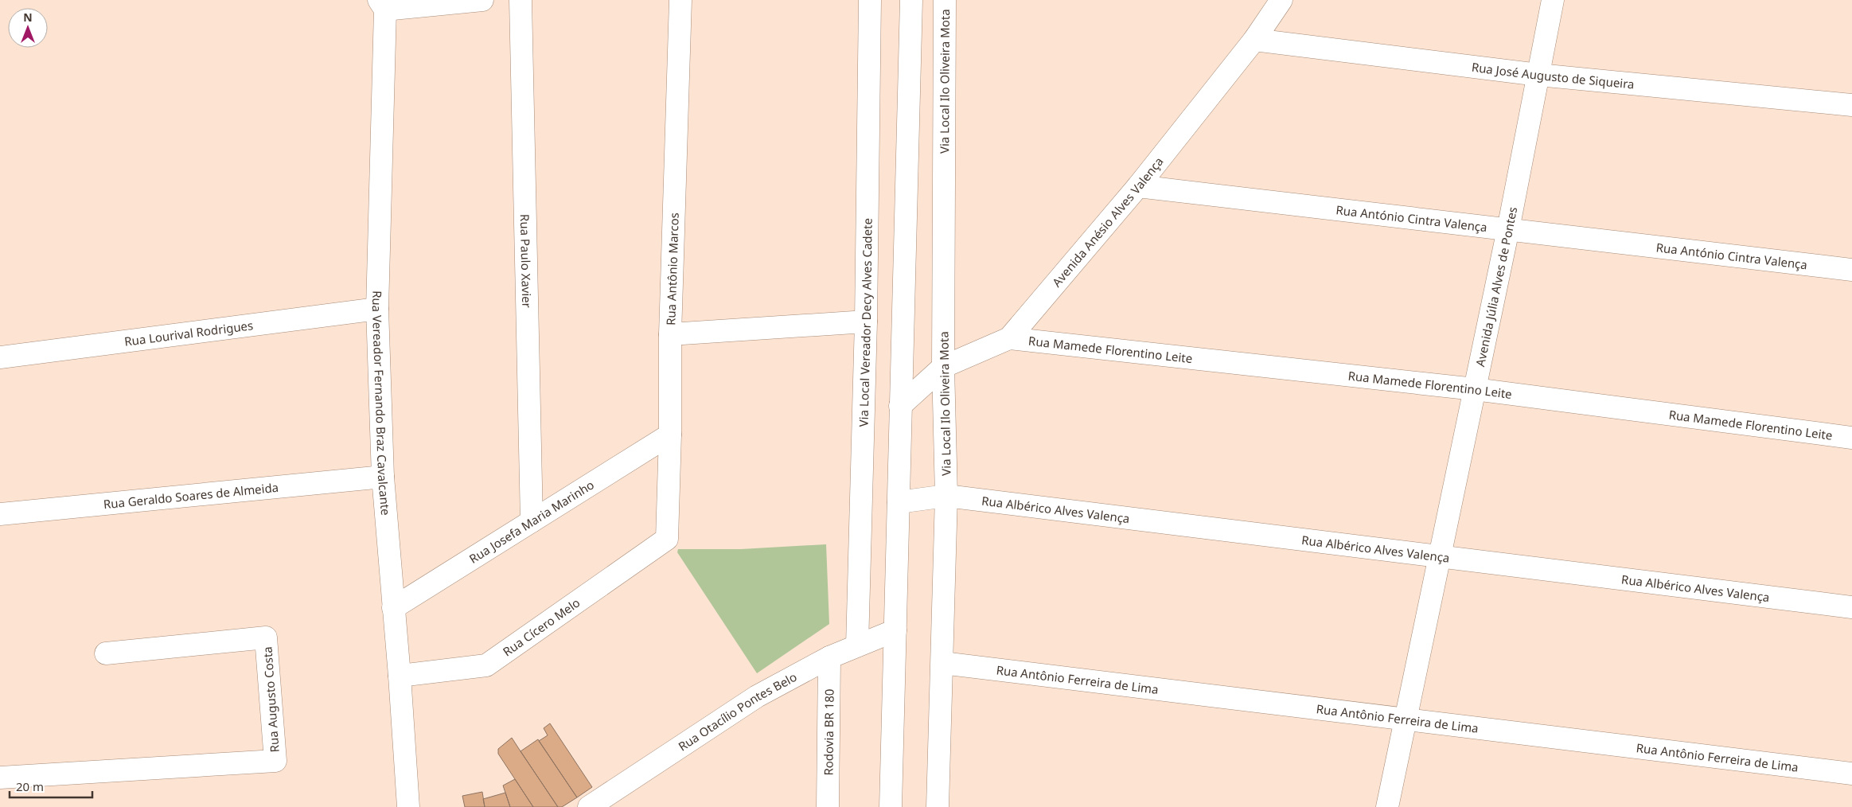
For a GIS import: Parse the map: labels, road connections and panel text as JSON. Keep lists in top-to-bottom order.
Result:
{
  "streets": {
    "street": [
      "Rua José Augusto de Siqueira",
      "Via Local Ilo Oliveira Mota",
      "Rua António Cintra Valença",
      "Avenida Anésio Alves Valença",
      "Rua Paulo Xavier",
      "Rua Antônio Marcos",
      "Avenida Júlia Alves de Pontes",
      "Via Local Vereador Decy Alves Cadete",
      "Rua Lourival Rodrigues",
      "Rua Mamede Florentino Leite",
      "Rua Vereador Fernando Braz Cavalcante",
      "Rua Geraldo Soares de Almeida",
      "Rua Albérico Alves Valença",
      "Rua Josefa Maria Marinho",
      "Rua Cícero Melo",
      "Rua Antônio Ferreira de Lima",
      "Rua Augusto Costa",
      "Rua Otacílio Pontes Belo",
      "Rodovia BR 180"
    ]
  },
  "crossings": [
    ["Rua José Augusto de Siqueira", "Avenida Anésio Alves Valença"],
    ["Rua José Augusto de Siqueira", "Avenida Júlia Alves de Pontes"],
    ["Via Local Ilo Oliveira Mota", "Avenida Anésio Alves Valença"],
    ["Via Local Ilo Oliveira Mota", "Rua Albérico Alves Valença"],
    ["Via Local Ilo Oliveira Mota", "Rua Antônio Ferreira de Lima"],
    ["Rua António Cintra Valença", "Avenida Anésio Alves Valença"],
    ["Rua António Cintra Valença", "Avenida Júlia Alves de Pontes"],
    ["Avenida Anésio Alves Valença", "Rua Mamede Florentino Leite"],
    ["Rua Paulo Xavier", "Rua Josefa Maria Marinho"],
    ["Rua Antônio Marcos", "Rua Josefa Maria Marinho"],
    ["Rua Antônio Marcos", "Rua Cícero Melo"],
    ["Avenida Júlia Alves de Pontes", "Rua Mamede Florentino Leite"],
    ["Avenida Júlia Alves de Pontes", "Rua Albérico Alves Valença"],
    ["Avenida Júlia Alves de Pontes", "Rua Antônio Ferreira de Lima"],
    ["Via Local Vereador Decy Alves Cadete", "Rua Otacílio Pontes Belo"],
    ["Rua Lourival Rodrigues", "Rua Vereador Fernando Braz Cavalcante"],
    ["Rua Vereador Fernando Braz Cavalcante", "Rua Geraldo Soares de Almeida"],
    ["Rua Vereador Fernando Braz Cavalcante", "Rua Josefa Maria Marinho"],
    ["Rua Vereador Fernando Braz Cavalcante", "Rua Cícero Melo"],
    ["Rua Otacílio Pontes Belo", "Rodovia BR 180"]
  ],
  "scale_bar": "20 m",
  "north": "top"
}
